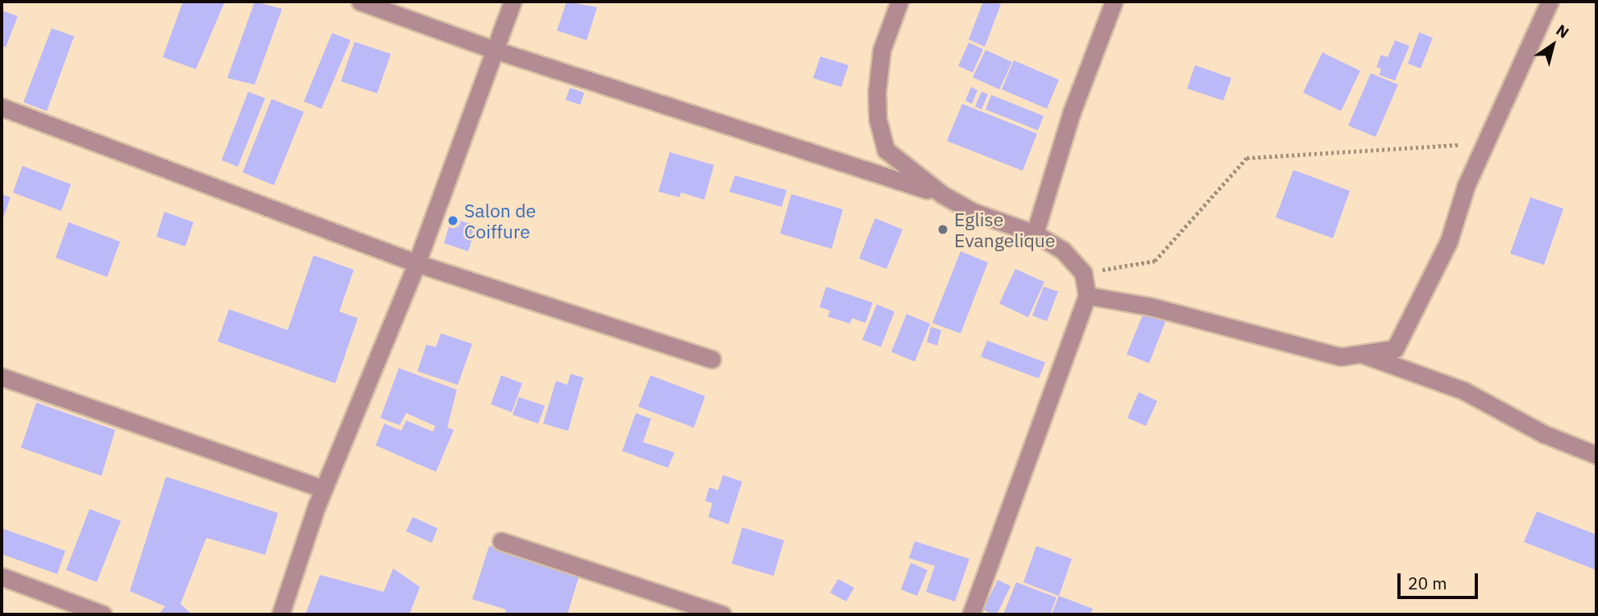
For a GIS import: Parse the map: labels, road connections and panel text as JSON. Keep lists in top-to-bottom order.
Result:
{
  "places": ["Salon de Coiffure", "Eglise Evangelique"],
  "scale_bar": "20 m",
  "north": "top right"
}
